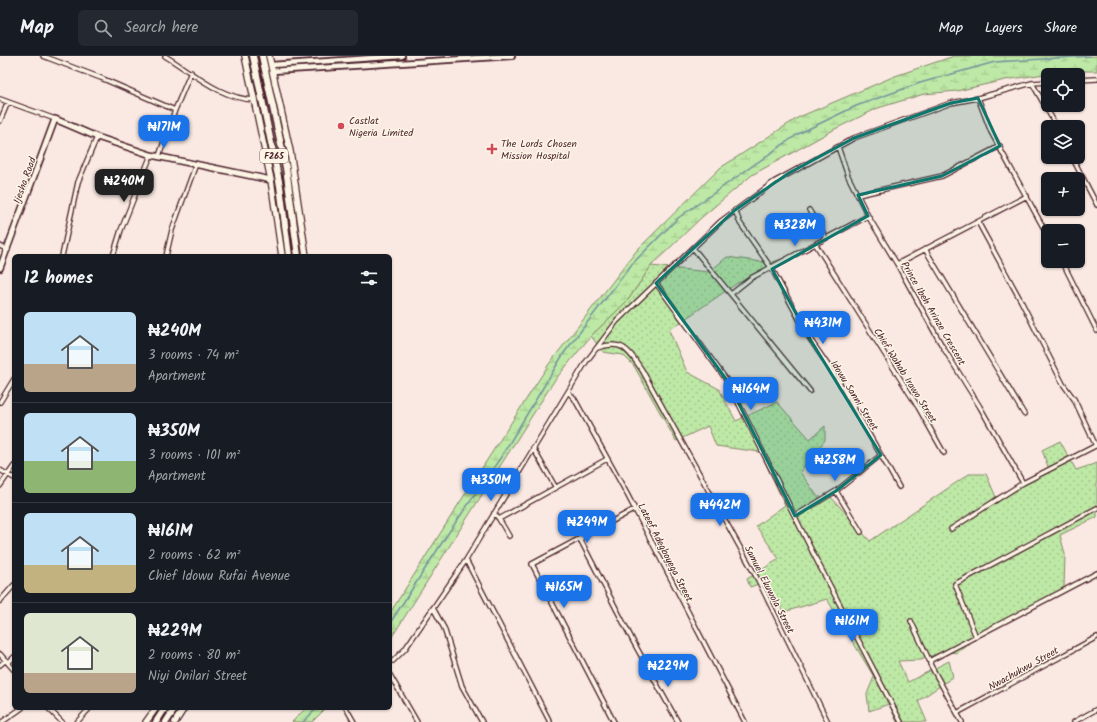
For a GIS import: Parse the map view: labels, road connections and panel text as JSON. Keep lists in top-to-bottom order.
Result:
{
  "streets": {
    "highway": ["F265"],
    "main road": ["Ijesha Road"],
    "street": [
      "Prince Ibeh Arinze Crescent",
      "Chief Wahab Irawo Street",
      "Idowu Sanni Street",
      "Lateef Adegboyega Street",
      "Samuel Ekuwola Street",
      "Nwachukwu Street"
    ]
  },
  "places": {
    "other": ["Castlat Nigeria Limited"],
    "health": ["The Lords Chosen Mission Hospital"]
  },
  "page": {
    "header": "Map",
    "search": "Search here",
    "nav": ["Map", "Layers", "Share"],
    "map_buttons": ["+", "−"],
    "price": [
      "₦171M",
      "₦240M",
      "₦328M",
      "₦431M",
      "₦164M",
      "₦258M",
      "₦350M",
      "₦442M",
      "₦249M",
      "₦165M",
      "₦161M",
      "₦229M"
    ],
    "heading": "12 homes",
    "list": [
      {
        "name": "₦240M",
        "note": "3 rooms · 74 m² · Apartment"
      },
      {
        "name": "₦350M",
        "note": "3 rooms · 101 m² · Apartment"
      },
      {
        "name": "₦161M",
        "note": "2 rooms · 62 m² · Chief Idowu Rufai Avenue"
      },
      {
        "name": "₦229M",
        "note": "2 rooms · 80 m² · Niyi Onilari Street"
      }
    ]
  }
}
